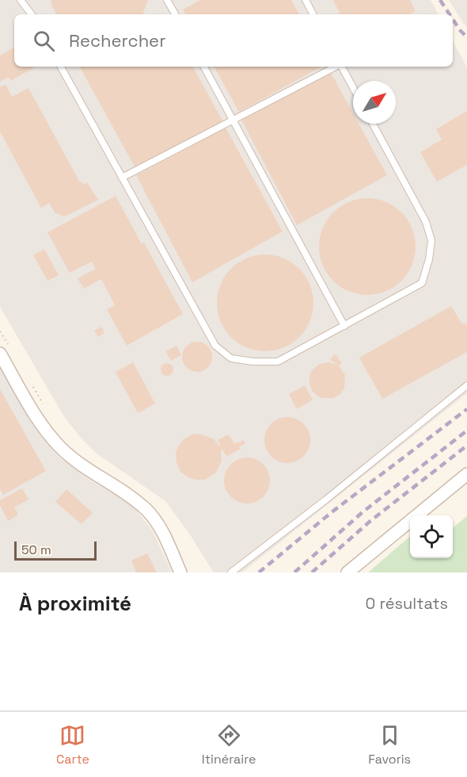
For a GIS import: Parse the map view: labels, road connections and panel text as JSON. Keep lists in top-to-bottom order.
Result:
{
  "scale_bar": "50 m",
  "north": "top right",
  "page": {
    "search": "Rechercher",
    "scale": "50 m",
    "heading": ["À proximité", "0 résultats"],
    "nav": ["Carte", "Itinéraire", "Favoris"]
  }
}
